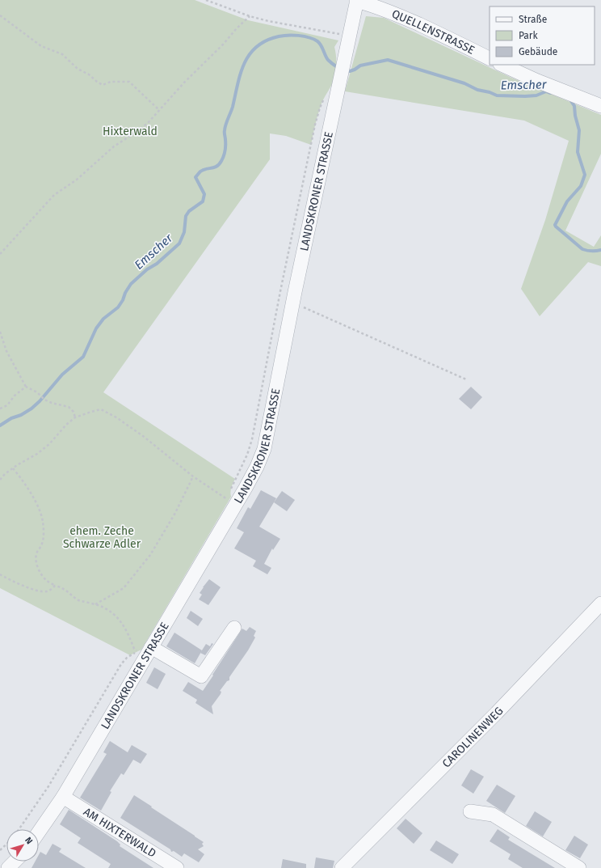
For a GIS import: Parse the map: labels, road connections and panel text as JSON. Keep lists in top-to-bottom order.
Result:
{
  "streets": {
    "street": [
      "QUELLENSTRASSE",
      "LANDSKRONER STRASSE",
      "CAROLINENWEG",
      "AM HIXTERWALD"
    ]
  },
  "crossings": [
    ["QUELLENSTRASSE", "LANDSKRONER STRASSE"],
    ["LANDSKRONER STRASSE", "AM HIXTERWALD"]
  ],
  "water": ["Emscher"],
  "parks": ["Hixterwald", "ehem. Zeche Schwarze Adler"],
  "legend": ["Straße", "Park", "Gebäude"],
  "north": "top right"
}
